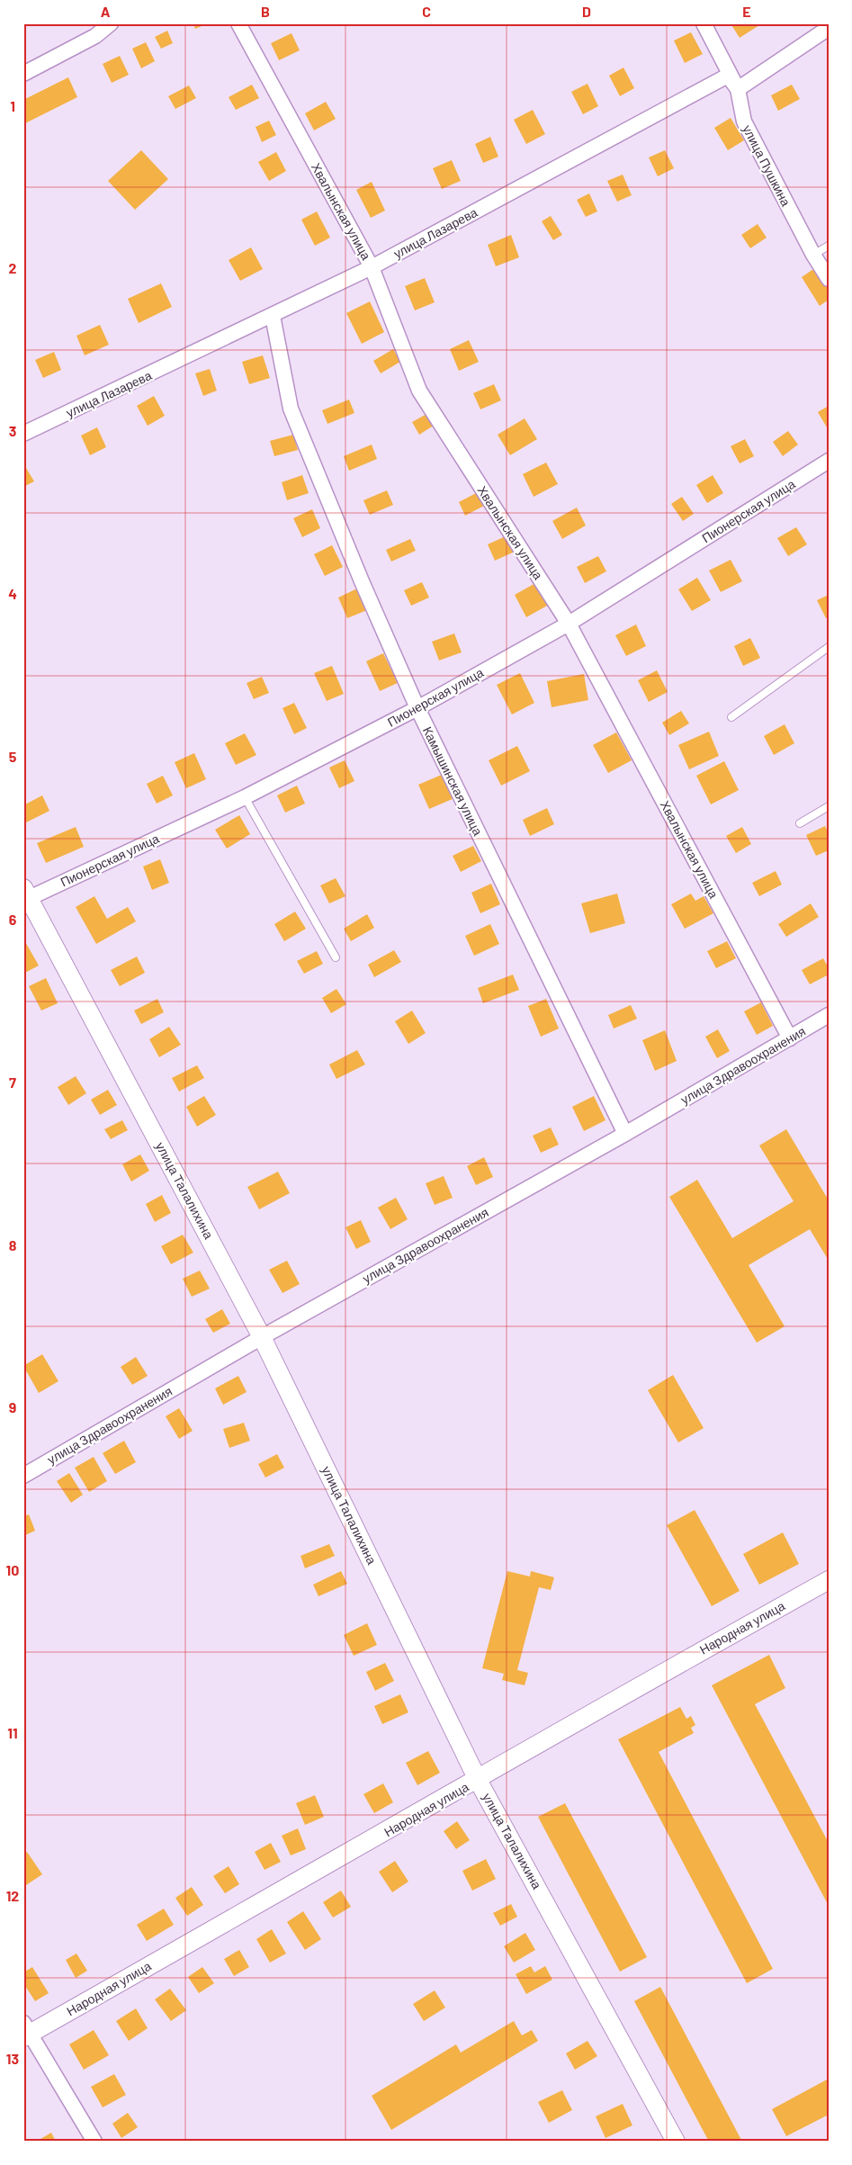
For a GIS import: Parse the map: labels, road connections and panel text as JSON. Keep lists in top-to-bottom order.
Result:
{
  "streets": {
    "street": [
      "улица Пушкина",
      "Хвалынская улица",
      "улица Лазарева",
      "Пионерская улица",
      "Камышинская улица",
      "улица Здравоохранения",
      "улица Талалихина",
      "Народная улица"
    ]
  },
  "crossings": [
    ["Хвалынская улица", "улица Лазарева"],
    ["Хвалынская улица", "Пионерская улица"],
    ["Хвалынская улица", "улица Здравоохранения"],
    ["улица Лазарева", "Камышинская улица"],
    ["Пионерская улица", "Камышинская улица"],
    ["Пионерская улица", "улица Талалихина"],
    ["Камышинская улица", "улица Здравоохранения"],
    ["улица Здравоохранения", "улица Талалихина"],
    ["улица Талалихина", "Народная улица"]
  ],
  "grid": {
    "columns": [
      "A",
      "B",
      "C",
      "D",
      "E"
    ],
    "rows": [
      "1",
      "2",
      "3",
      "4",
      "5",
      "6",
      "7",
      "8",
      "9",
      "10",
      "11",
      "12",
      "13"
    ]
  }
}
